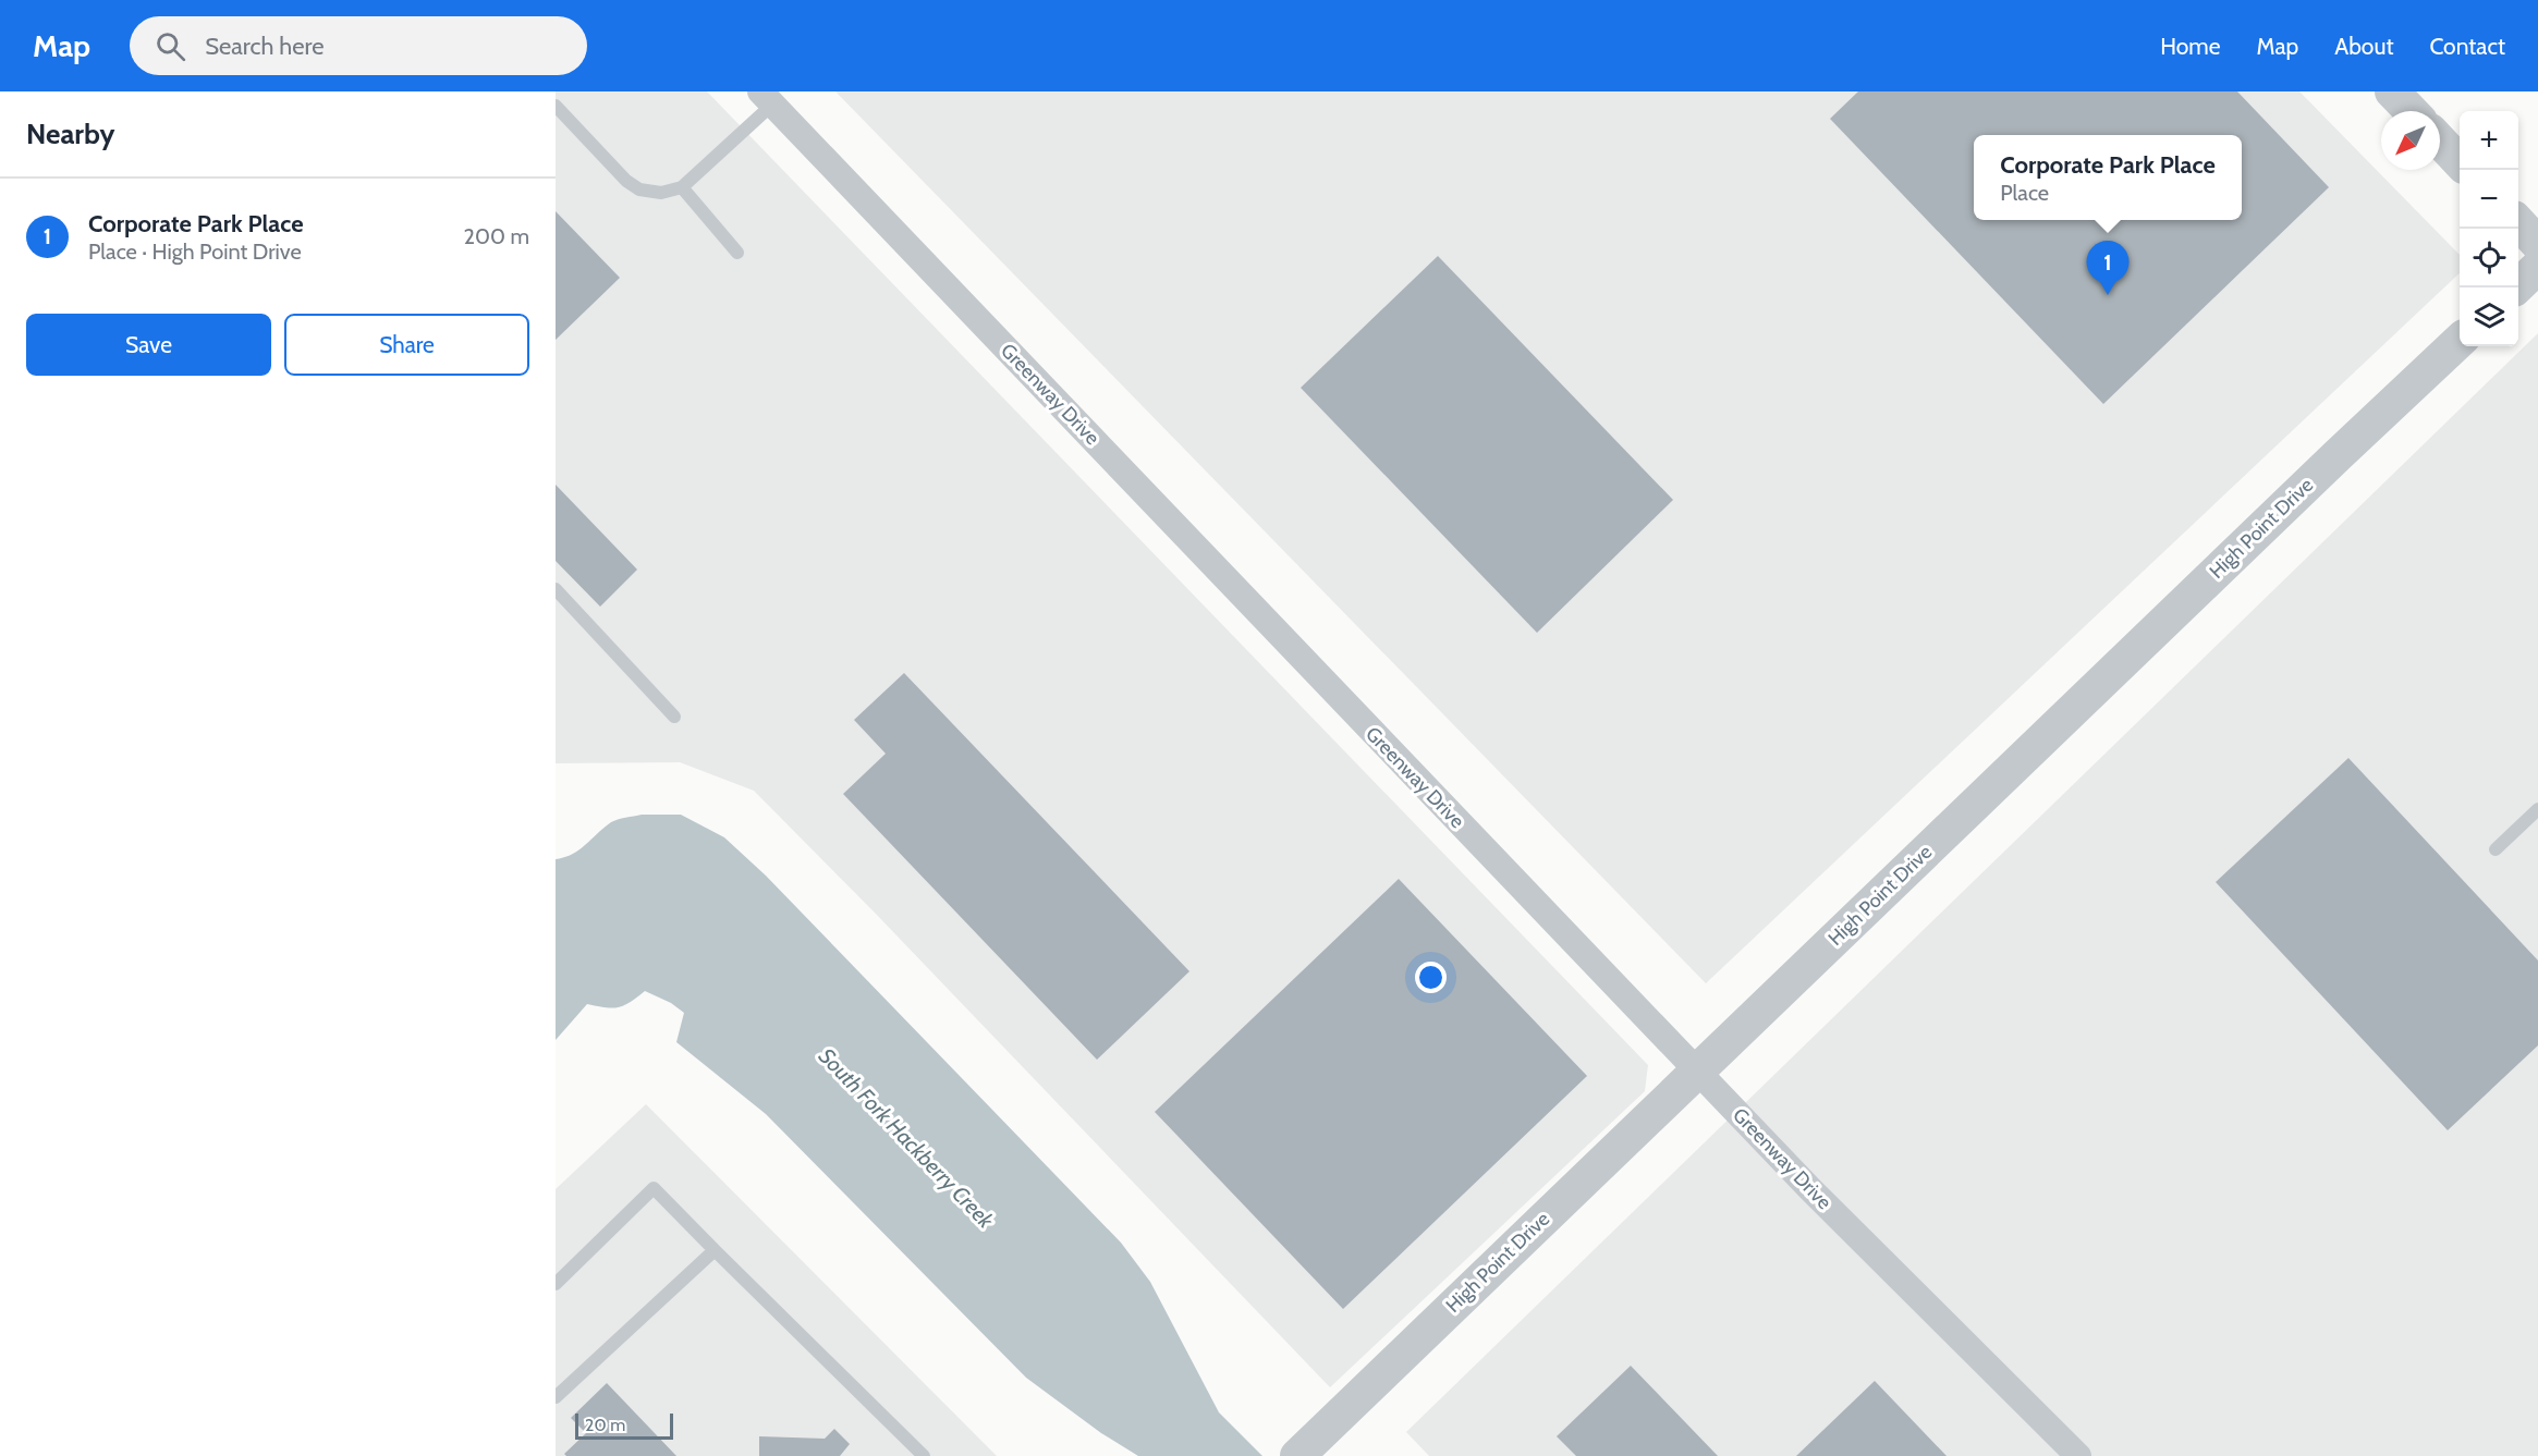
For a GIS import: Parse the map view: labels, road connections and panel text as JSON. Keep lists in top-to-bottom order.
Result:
{
  "streets": {
    "street": ["Greenway Drive", "High Point Drive"]
  },
  "crossings": [
    ["Greenway Drive", "High Point Drive"]
  ],
  "water": ["South Fork Hackberry Creek"],
  "scale_bar": "20 m",
  "north": "bottom left",
  "page": {
    "header": "Map",
    "search": "Search here",
    "nav": [
      "Home",
      "Map",
      "About",
      "Contact"
    ],
    "heading": "Nearby",
    "map_buttons": ["+", "−"],
    "popup": ["Corporate Park Place", "Place"],
    "list": [
      {
        "mark": "1",
        "name": "Corporate Park Place",
        "note": "Place · High Point Drive",
        "value": "200 m"
      }
    ],
    "pins": "1",
    "buttons": ["Save", "Share"],
    "scale": "20 m"
  }
}
